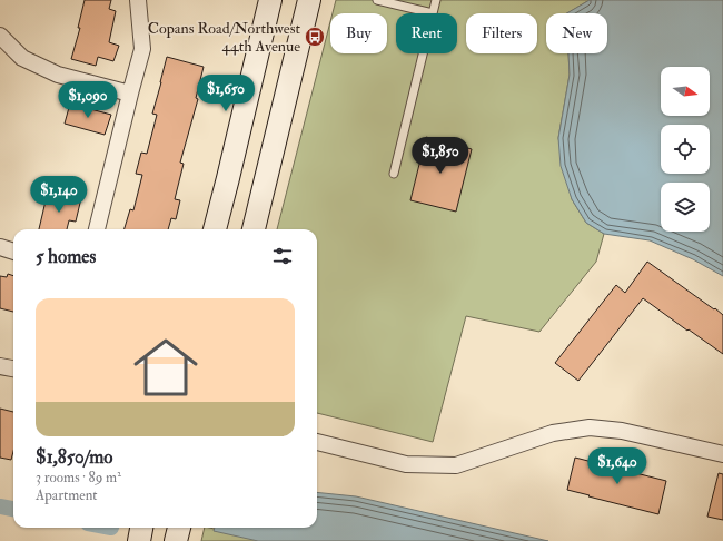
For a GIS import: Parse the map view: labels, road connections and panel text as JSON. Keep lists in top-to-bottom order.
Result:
{
  "places": {
    "bus stop": ["Copans Road/Northwest 44th Avenue"]
  },
  "north": "right",
  "page": {
    "chip": [
      "Buy",
      "Rent",
      "Filters",
      "New"
    ],
    "price": [
      "$1,650",
      "$1,090",
      "$1,850",
      "$1,140",
      "$1,640"
    ],
    "heading": "5 homes",
    "list": [
      {
        "name": "$1,850/mo",
        "note": "3 rooms · 89 m² · Apartment"
      }
    ]
  }
}
